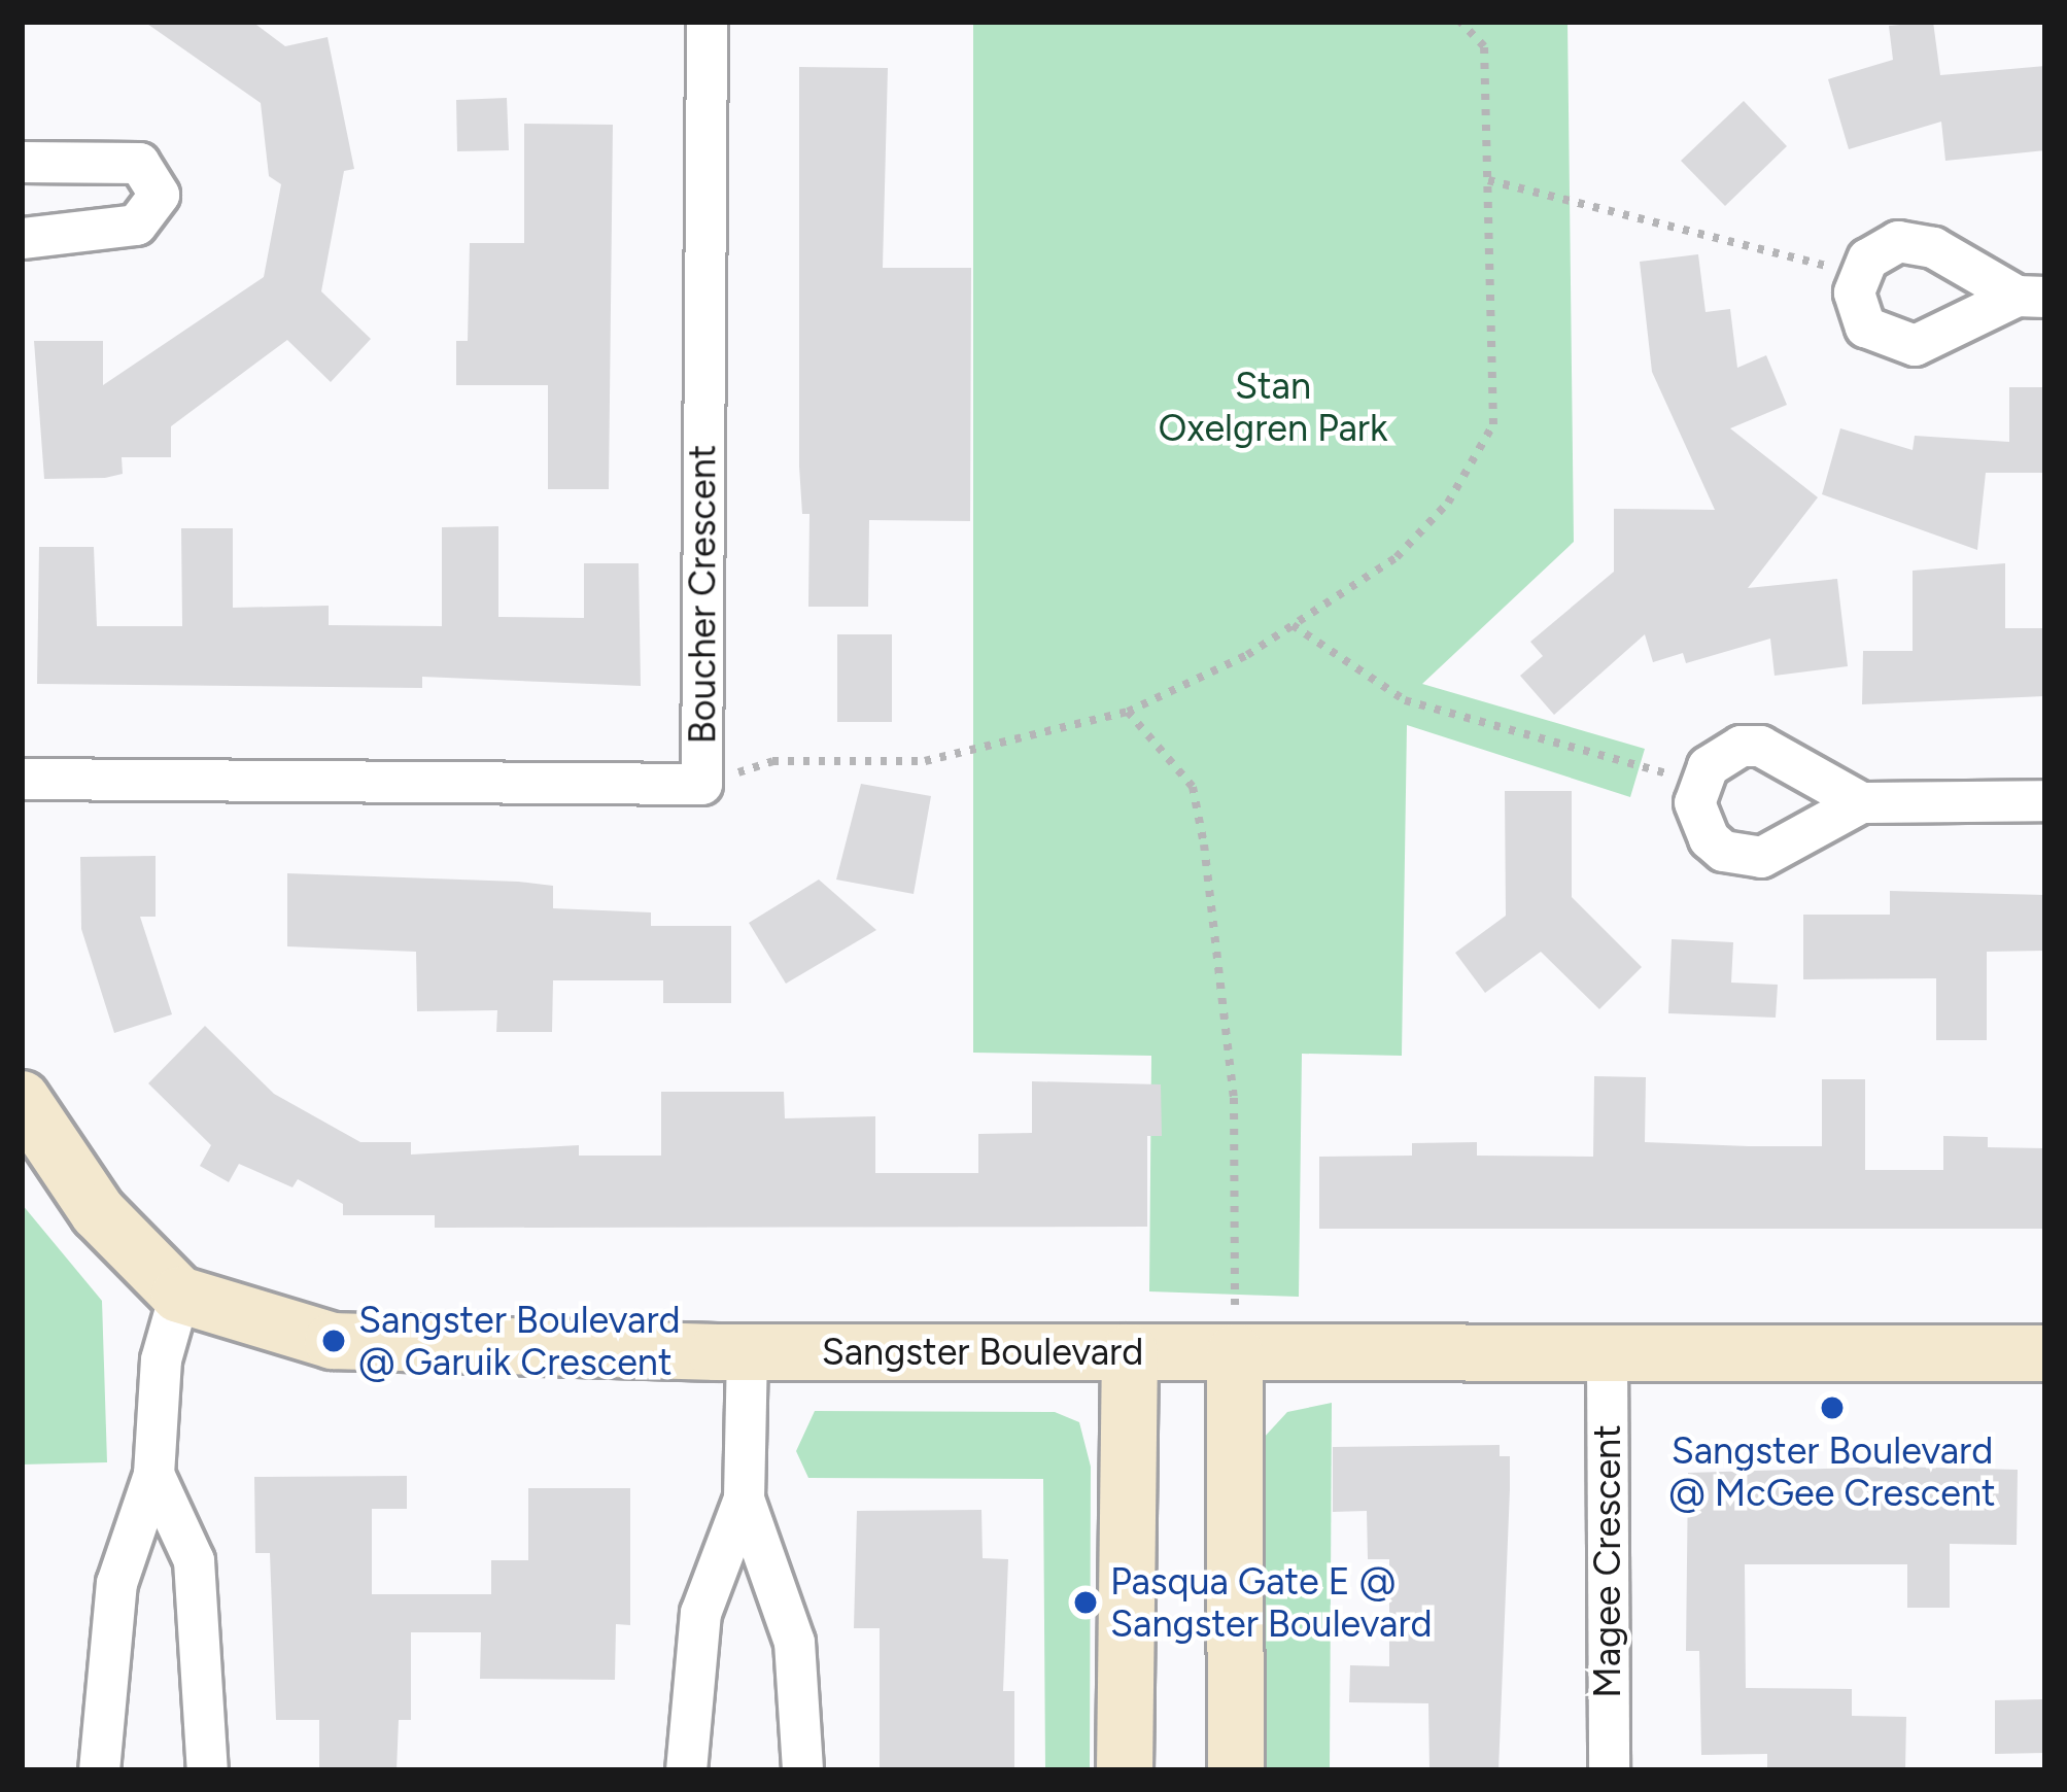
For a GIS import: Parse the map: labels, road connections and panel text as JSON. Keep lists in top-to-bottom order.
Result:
{
  "streets": {
    "street": ["Boucher Crescent", "Sangster Boulevard", "Magee Crescent"]
  },
  "crossings": [
    ["Sangster Boulevard", "Magee Crescent"]
  ],
  "parks": ["Stan Oxelgren Park"],
  "places": ["Sangster Boulevard @ Garuik Crescent", "Sangster Boulevard @ McGee Crescent", "Pasqua Gate E @ Sangster Boulevard"]
}
